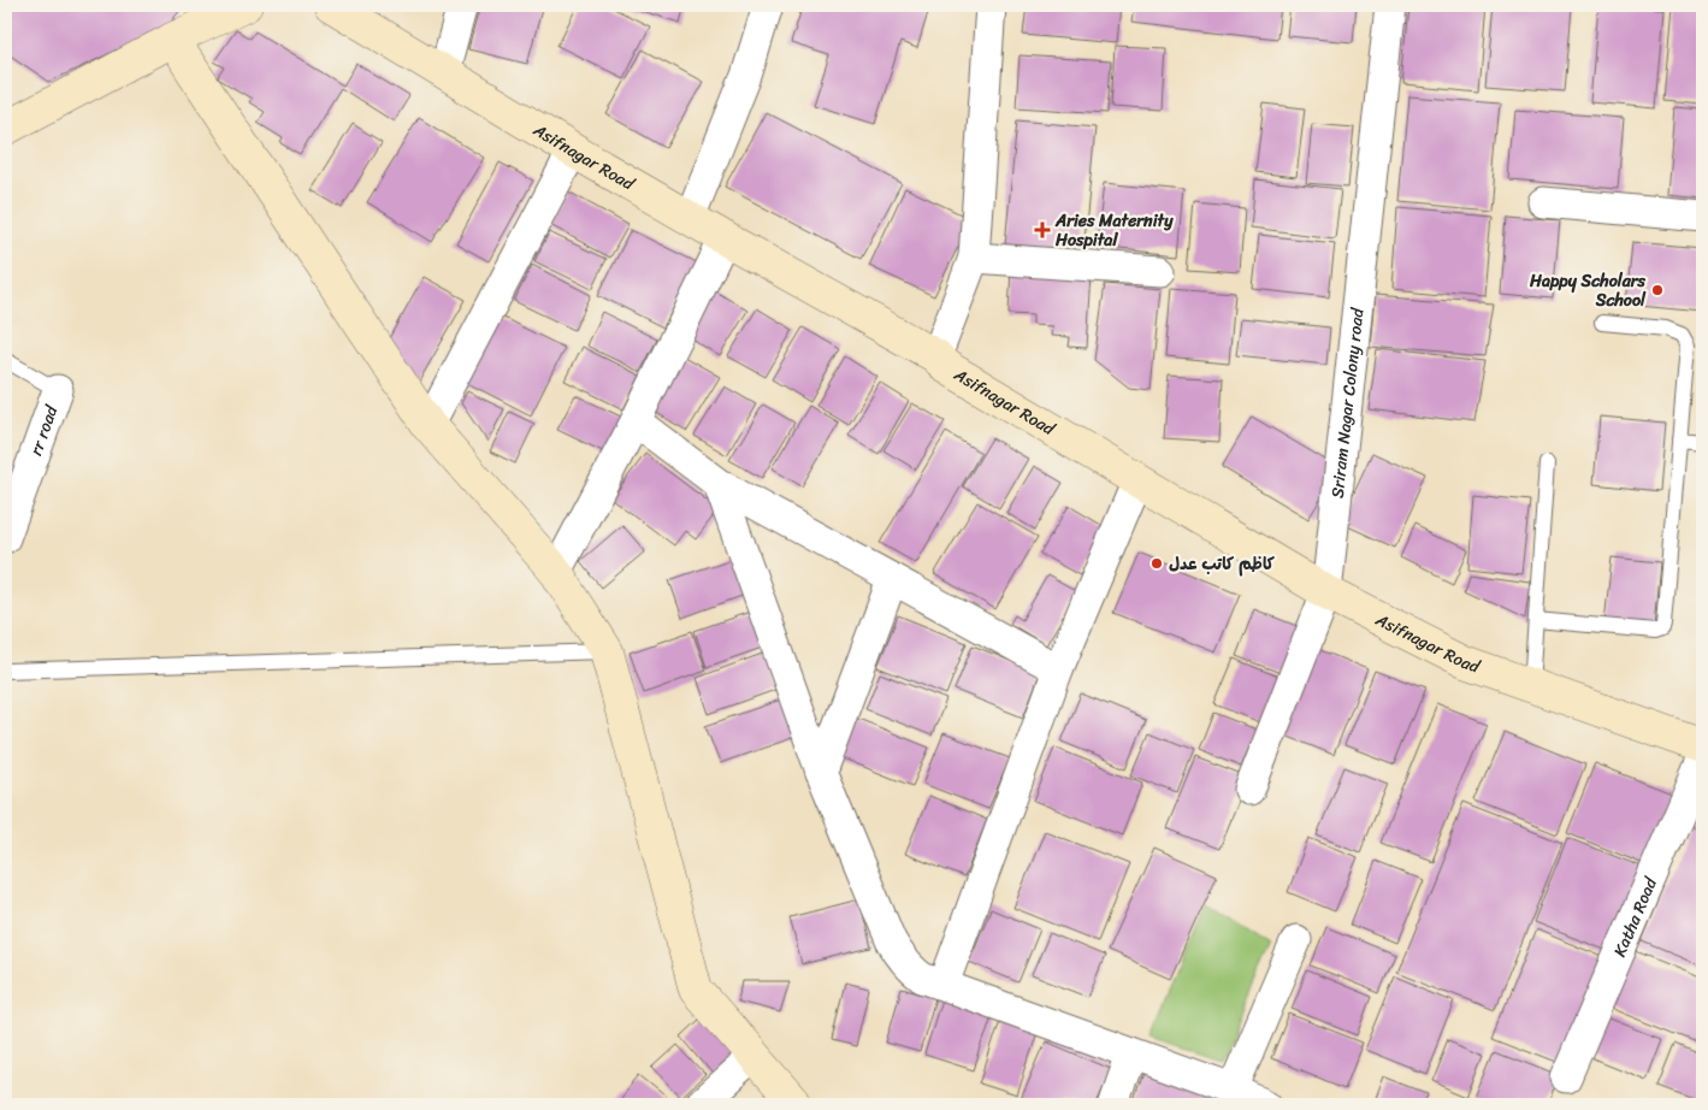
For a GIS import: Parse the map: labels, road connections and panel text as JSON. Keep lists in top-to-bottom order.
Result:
{
  "streets": {
    "main road": ["Asifnagar Road"],
    "street": ["Sriram Nagar Colony road", "rr road", "Katha Road"]
  },
  "crossings": [
    ["Asifnagar Road", "Sriram Nagar Colony road"]
  ],
  "places": {
    "health": ["Aries Maternity Hospital"],
    "other": ["Happy Scholars School", "كاظم كاتب عدل"]
  }
}
